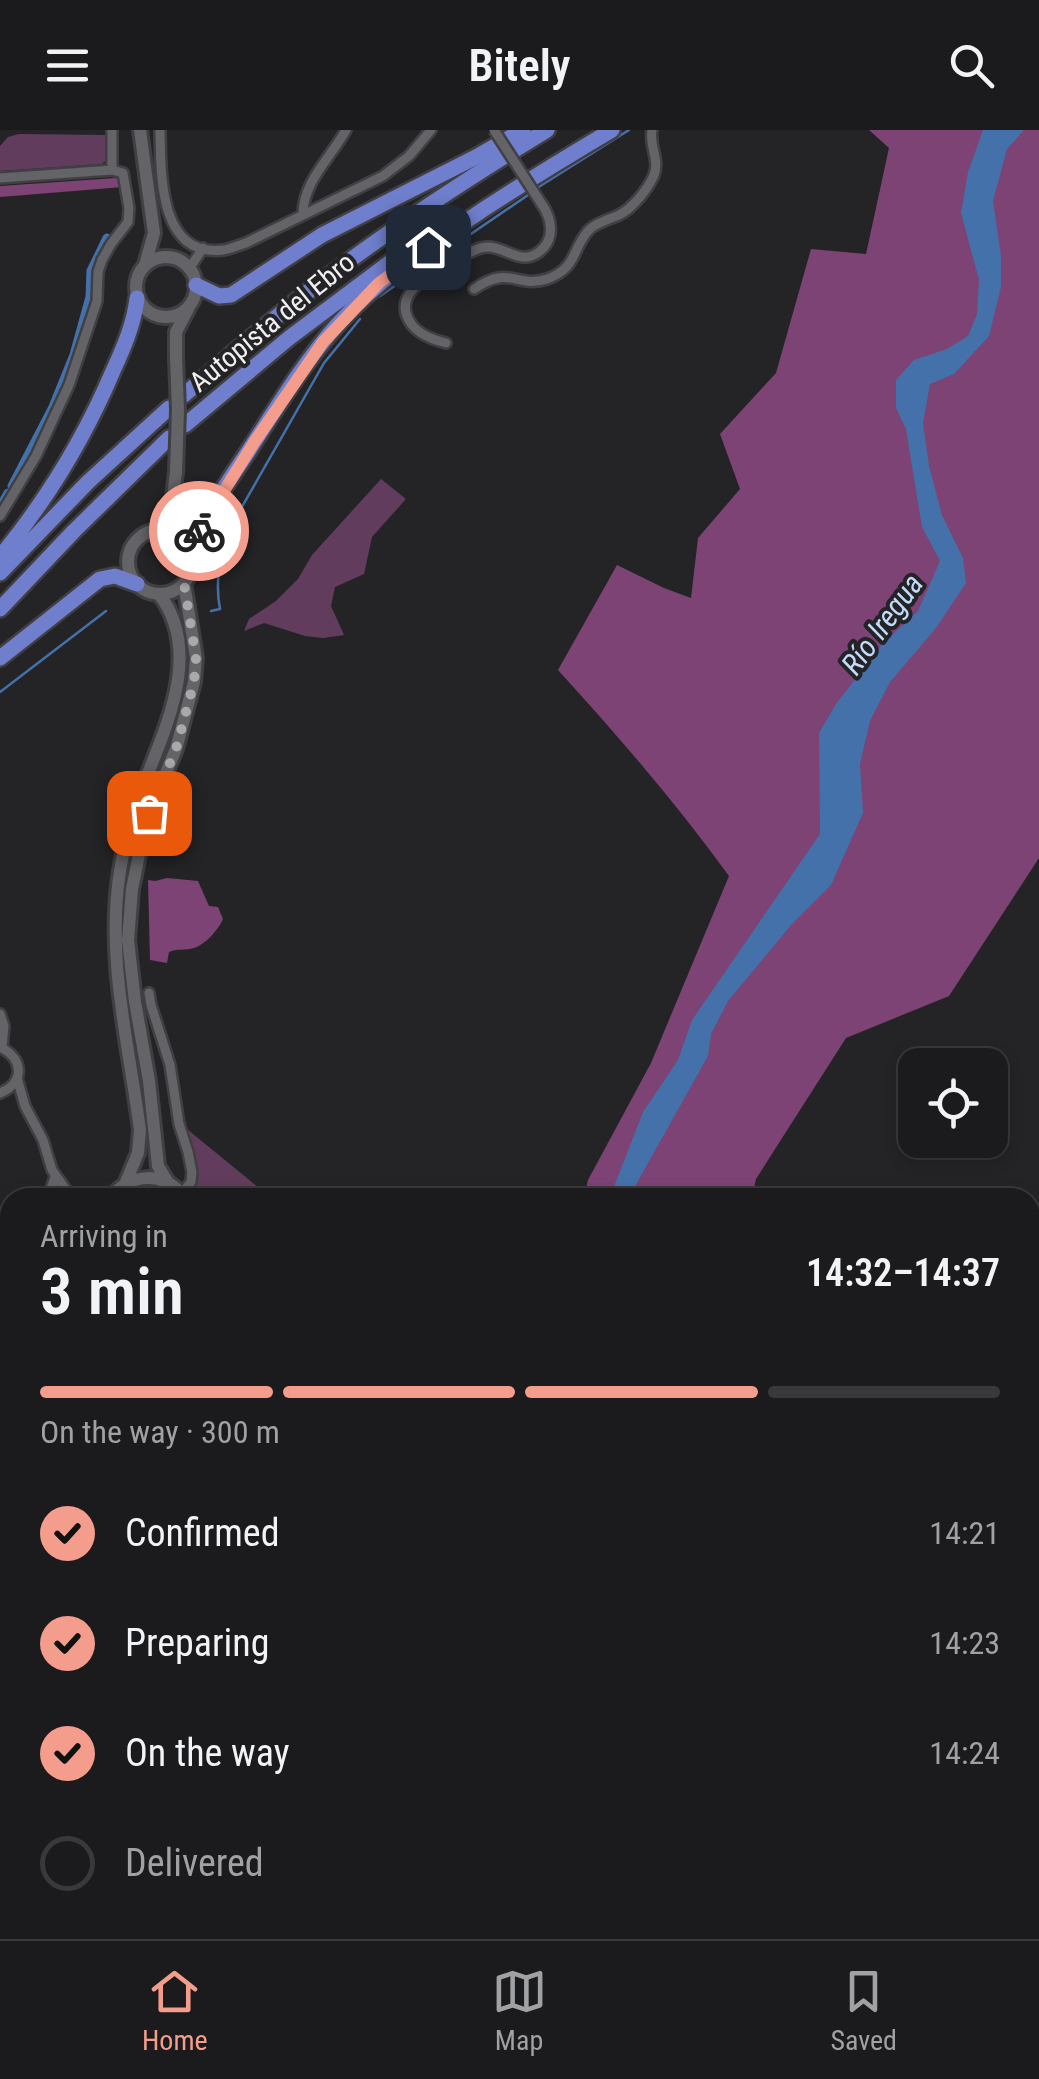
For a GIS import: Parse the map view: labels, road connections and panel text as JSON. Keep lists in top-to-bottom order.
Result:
{
  "streets": {
    "highway": ["Autopista del Ebro"]
  },
  "water": ["Río Iregua"],
  "page": {
    "header": "Bitely",
    "heading": ["3 min", "Arriving in", "14:32–14:37"],
    "bar": "On the way · 300 m",
    "list": [
      ["Confirmed", "14:21"],
      ["Preparing", "14:23"],
      ["On the way", "14:24"],
      "Delivered"
    ],
    "tabs": ["Home", "Map", "Saved"]
  }
}
